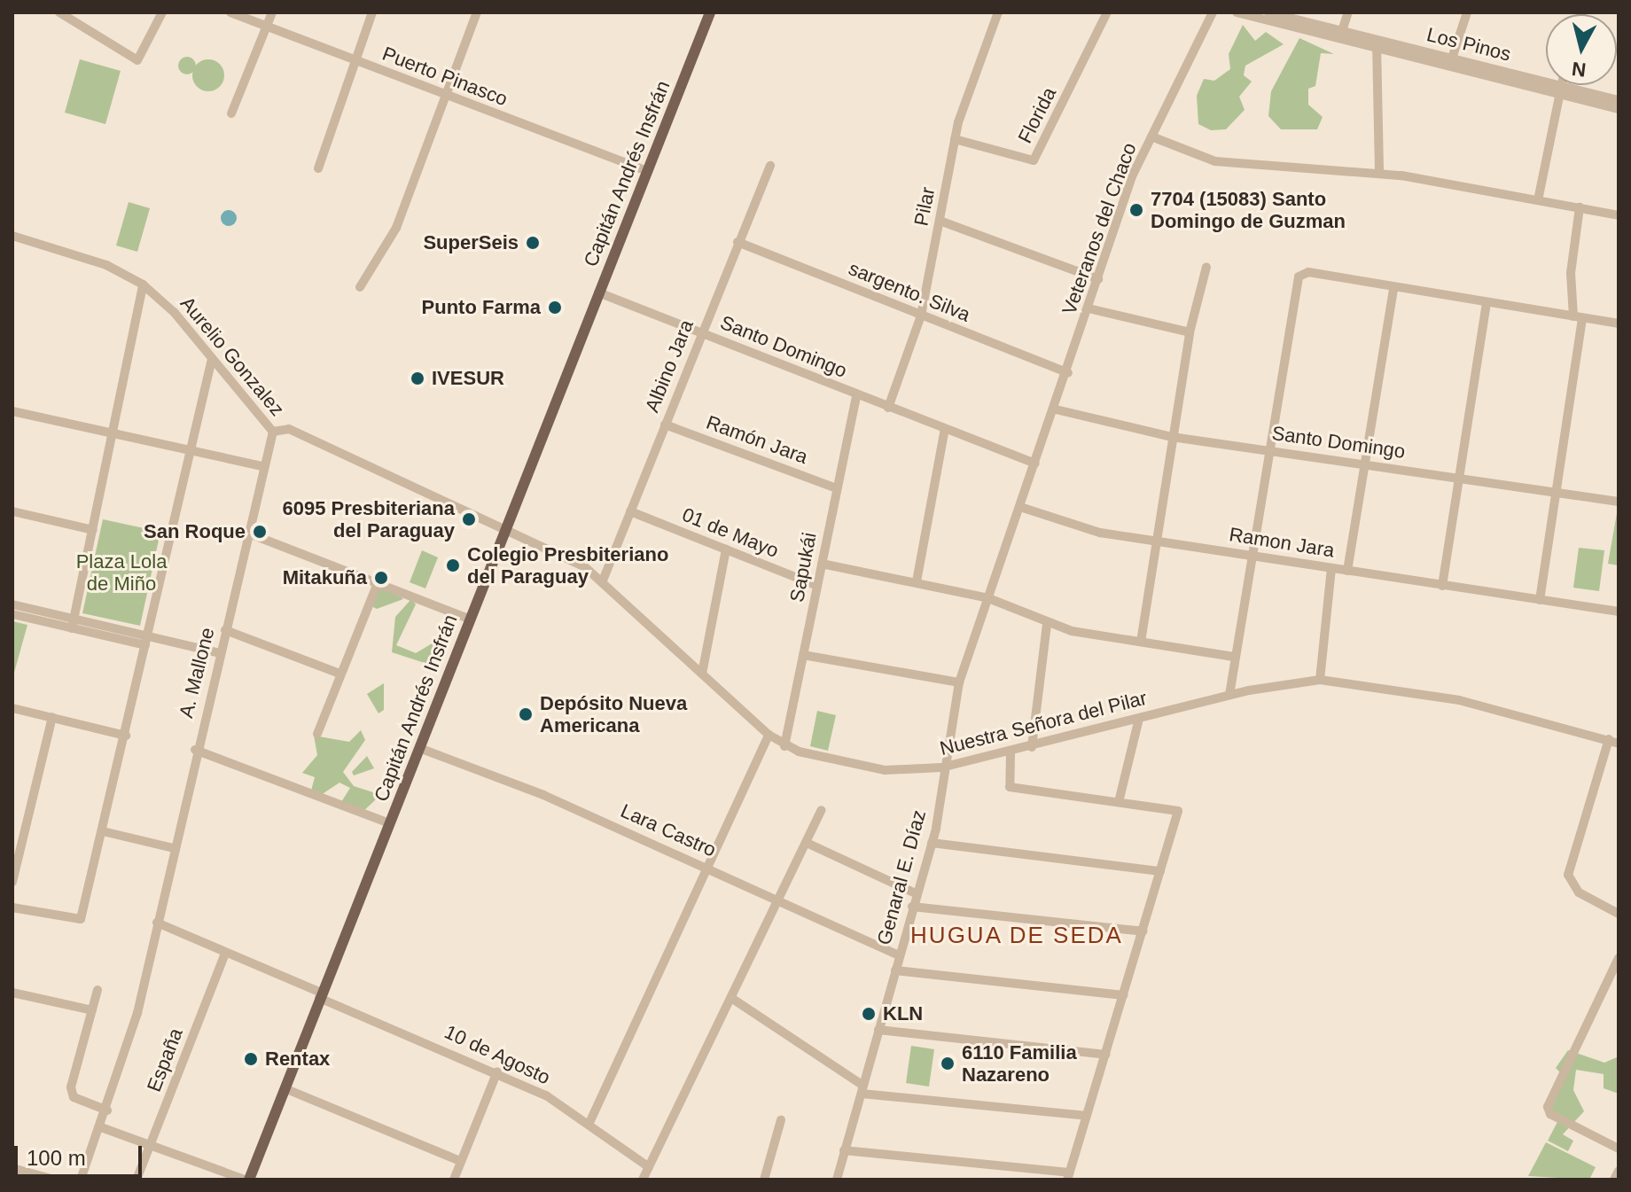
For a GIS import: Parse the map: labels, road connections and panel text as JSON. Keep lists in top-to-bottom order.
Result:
{
  "streets": {
    "main road": ["Capitán Andrés Insfrán"],
    "street": [
      "Los Pinos",
      "Puerto Pinasco",
      "Florida",
      "Pilar",
      "Veteranos del Chaco",
      "sargento. Silva",
      "Santo Domingo",
      "Aurelio Gonzalez",
      "Albino Jara",
      "Ramón Jara",
      "01 de Mayo",
      "Ramon Jara",
      "Sapukái",
      "A. Mallone",
      "Nuestra Señora del Pilar",
      "Lara Castro",
      "Genaral E. Díaz",
      "10 de Agosto",
      "España"
    ]
  },
  "crossings": [
    ["Puerto Pinasco", "Capitán Andrés Insfrán"],
    ["Florida", "Pilar"],
    ["Capitán Andrés Insfrán", "Santo Domingo"],
    ["Capitán Andrés Insfrán", "Aurelio Gonzalez"],
    ["Capitán Andrés Insfrán", "Nuestra Señora del Pilar"],
    ["Capitán Andrés Insfrán", "Lara Castro"],
    ["Capitán Andrés Insfrán", "10 de Agosto"],
    ["Pilar", "sargento. Silva"],
    ["Pilar", "Santo Domingo"],
    ["Veteranos del Chaco", "sargento. Silva"],
    ["Veteranos del Chaco", "Santo Domingo"],
    ["Veteranos del Chaco", "Genaral E. Díaz"],
    ["sargento. Silva", "Albino Jara"],
    ["Santo Domingo", "Albino Jara"],
    ["Santo Domingo", "Sapukái"],
    ["Santo Domingo", "Genaral E. Díaz"],
    ["Aurelio Gonzalez", "A. Mallone"],
    ["Aurelio Gonzalez", "Nuestra Señora del Pilar"],
    ["Albino Jara", "Ramón Jara"],
    ["Albino Jara", "01 de Mayo"],
    ["Albino Jara", "Nuestra Señora del Pilar"],
    ["Ramón Jara", "Sapukái"],
    ["01 de Mayo", "Sapukái"],
    ["Ramon Jara", "Genaral E. Díaz"],
    ["Sapukái", "Nuestra Señora del Pilar"],
    ["A. Mallone", "10 de Agosto"],
    ["Nuestra Señora del Pilar", "Genaral E. Díaz"],
    ["Lara Castro", "Genaral E. Díaz"],
    ["10 de Agosto", "España"]
  ],
  "districts": ["HUGUA DE SEDA"],
  "parks": ["Plaza Lola de Miño"],
  "places": [
    "7704 (15083) Santo Domingo de Guzman",
    "SuperSeis",
    "Punto Farma",
    "IVESUR",
    "6095 Presbiteriana del Paraguay",
    "San Roque",
    "Colegio Presbiteriano del Paraguay",
    "Mitakuña",
    "Depósito Nueva Americana",
    "KLN",
    "Rentax",
    "6110 Familia Nazareno"
  ],
  "scale_bar": "100 m",
  "north": "bottom"
}
